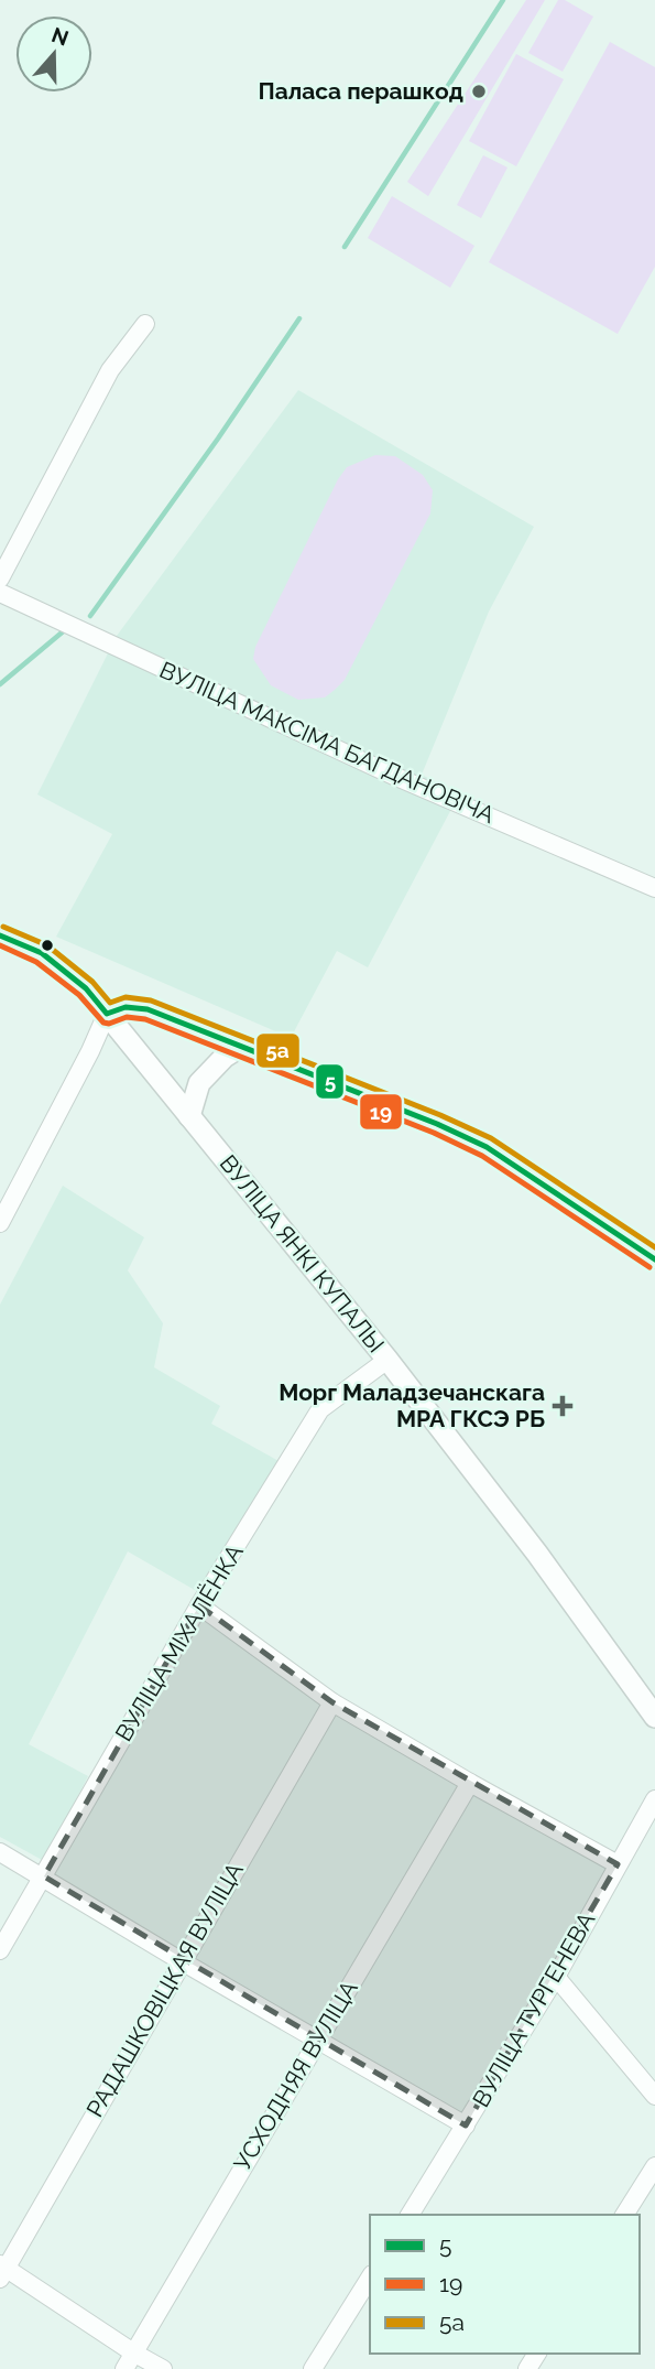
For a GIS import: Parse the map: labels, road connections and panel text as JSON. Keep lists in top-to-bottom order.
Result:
{
  "streets": {
    "main road": ["ВУЛІЦА ЯНКІ КУПАЛЫ"],
    "street": [
      "ВУЛІЦА МАКСІМА БАГДАНОВІЧА",
      "ВУЛІЦА МІХАЛЁНКА",
      "РАДАШКОВІЦКАЯ ВУЛІЦА",
      "ВУЛІЦА ТУРГЕНЕВА",
      "УСХОДНЯЯ ВУЛІЦА"
    ]
  },
  "crossings": [
    ["ВУЛІЦА ЯНКІ КУПАЛЫ", "ВУЛІЦА МІХАЛЁНКА"]
  ],
  "places": {
    "other": ["Паласа перашкод"],
    "health": ["Морг Маладзечанскага МРА ГКСЭ РБ"]
  },
  "lines": ["transit line 5а", "transit line 5", "transit line 19"],
  "legend": ["5", "19", "5а"],
  "north": "top"
}
